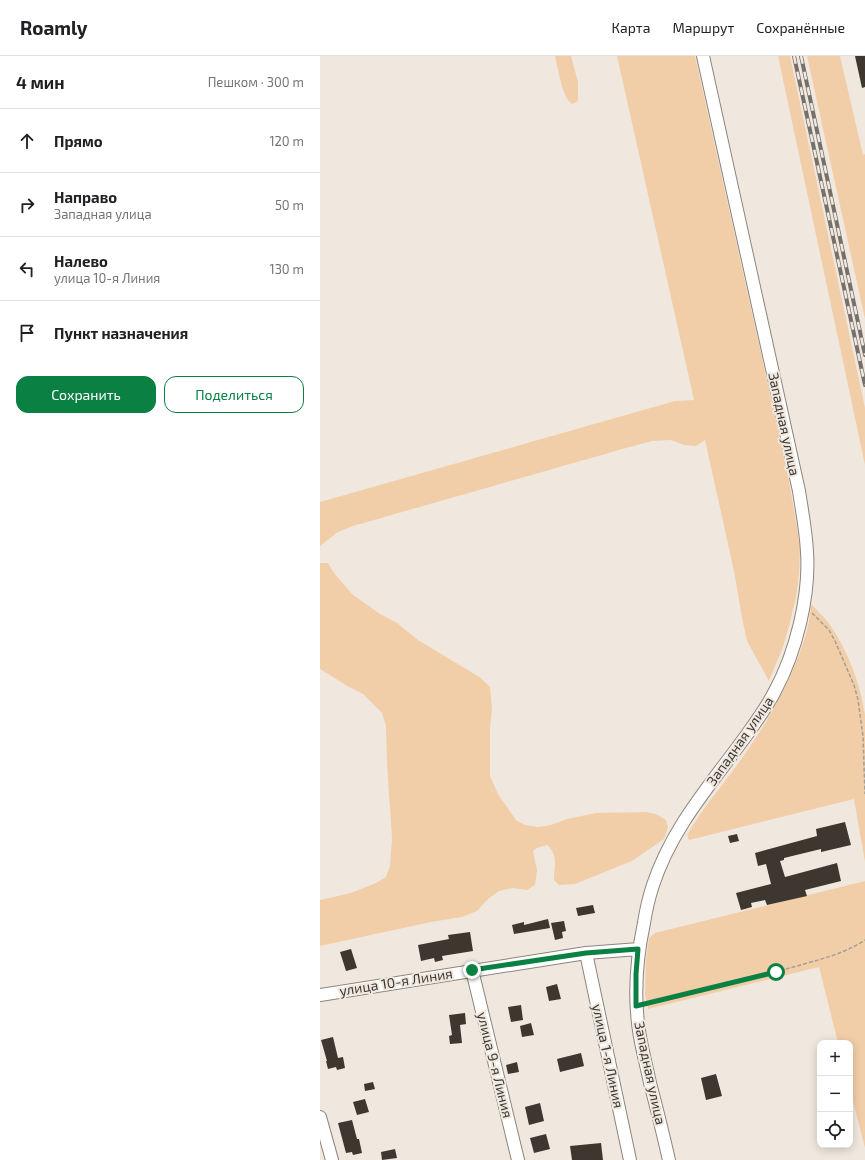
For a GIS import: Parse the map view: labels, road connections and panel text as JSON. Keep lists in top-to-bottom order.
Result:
{
  "streets": {
    "street": [
      "Западная улица",
      "улица 10-я Линия",
      "улица 1-я Линия",
      "улица 9-я Линия"
    ]
  },
  "crossings": [
    ["Западная улица", "улица 10-я Линия"],
    ["улица 10-я Линия", "улица 1-я Линия"],
    ["улица 10-я Линия", "улица 9-я Линия"]
  ],
  "page": {
    "header": "Roamly",
    "nav": ["Карта", "Маршрут", "Сохранённые"],
    "heading": ["4 мин", "Пешком · 300 m"],
    "list": [
      ["Прямо", "120 m"],
      ["Направо", "Западная улица", "50 m"],
      ["Налево", "улица 10-я Линия", "130 m"],
      "Пункт назначения"
    ],
    "buttons": ["Сохранить", "Поделиться"],
    "map_buttons": ["+", "−"]
  }
}
